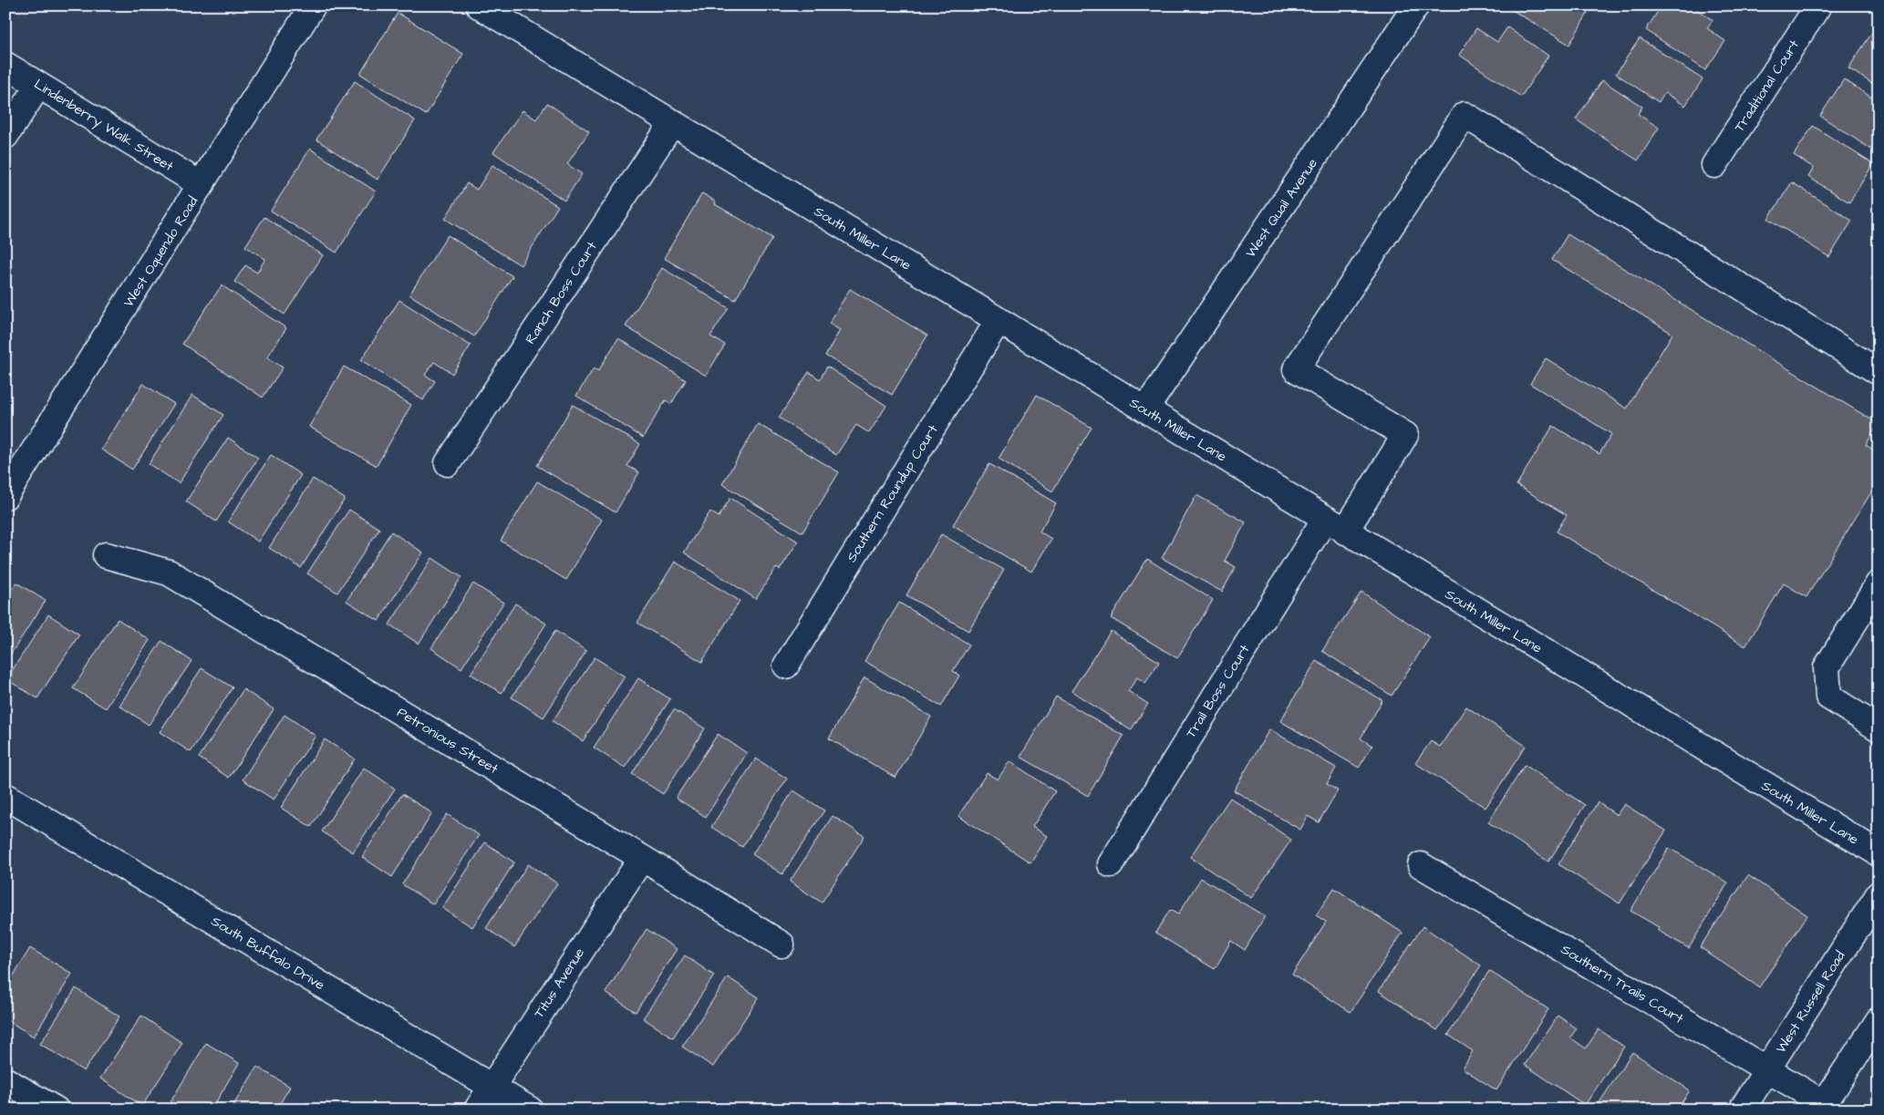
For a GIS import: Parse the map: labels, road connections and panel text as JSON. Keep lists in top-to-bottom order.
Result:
{
  "streets": {
    "street": [
      "Traditional Court",
      "Lindenberry Walk Street",
      "West Quail Avenue",
      "South Miller Lane",
      "West Oquendo Road",
      "Ranch Boss Court",
      "Southern Roundup Court",
      "Trail Boss Court",
      "Petronious Street",
      "South Buffalo Drive",
      "Titus Avenue",
      "Southern Trails Court",
      "West Russell Road"
    ]
  },
  "crossings": [
    ["Lindenberry Walk Street", "West Oquendo Road"],
    ["West Quail Avenue", "South Miller Lane"],
    ["South Miller Lane", "Ranch Boss Court"],
    ["South Miller Lane", "Southern Roundup Court"],
    ["South Miller Lane", "Trail Boss Court"],
    ["Petronious Street", "Titus Avenue"],
    ["South Buffalo Drive", "Titus Avenue"],
    ["Southern Trails Court", "West Russell Road"]
  ]
}
